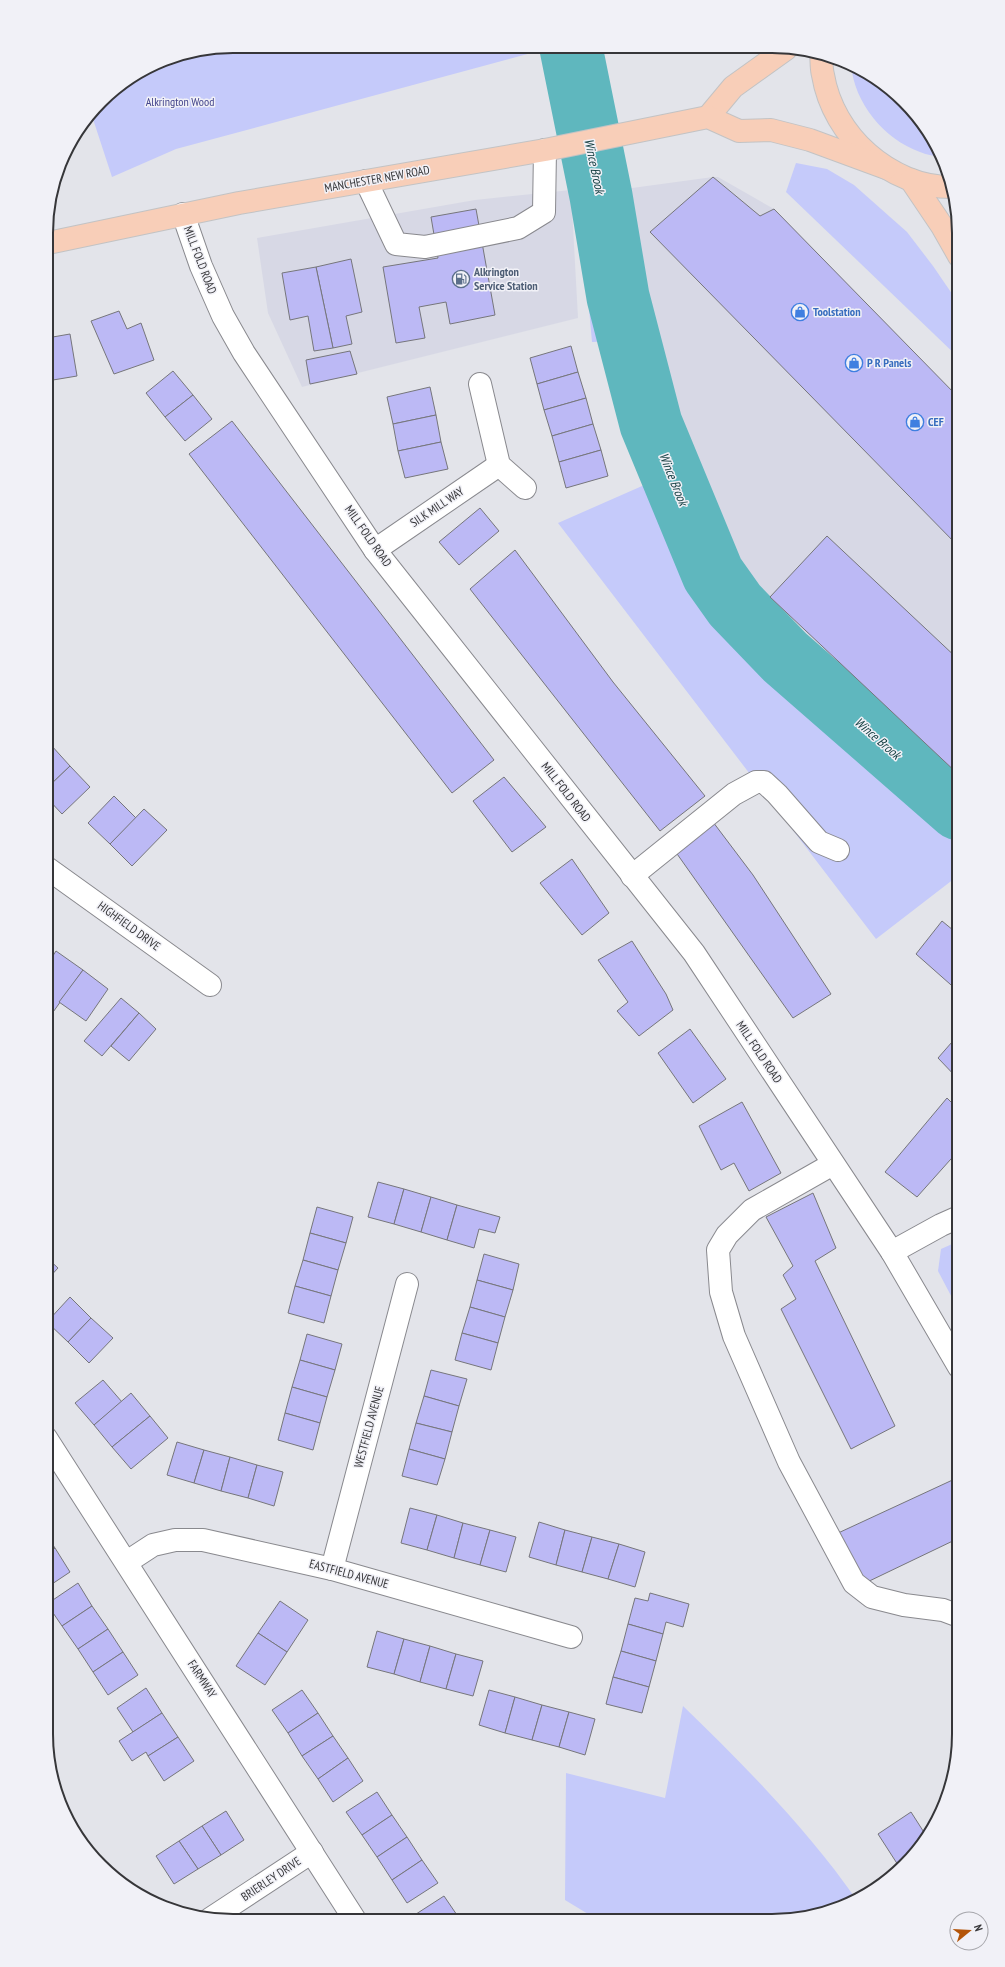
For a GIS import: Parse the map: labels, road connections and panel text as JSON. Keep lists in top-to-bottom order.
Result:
{
  "streets": {
    "main road": ["MANCHESTER NEW ROAD"],
    "street": [
      "MILL FOLD ROAD",
      "SILK MILL WAY",
      "HIGHFIELD DRIVE",
      "WESTFIELD AVENUE",
      "EASTFIELD AVENUE",
      "FARMWAY",
      "BRIERLEY DRIVE"
    ]
  },
  "crossings": [
    ["MANCHESTER NEW ROAD", "MILL FOLD ROAD"],
    ["MILL FOLD ROAD", "SILK MILL WAY"],
    ["WESTFIELD AVENUE", "EASTFIELD AVENUE"],
    ["EASTFIELD AVENUE", "FARMWAY"],
    ["FARMWAY", "BRIERLEY DRIVE"]
  ],
  "water": ["Wince Brook"],
  "parks": ["Alkrington Wood"],
  "places": {
    "fuel station": ["Alkrington Service Station"],
    "shop": ["Toolstation", "P R Panels", "CEF"]
  },
  "north": "right"
}
